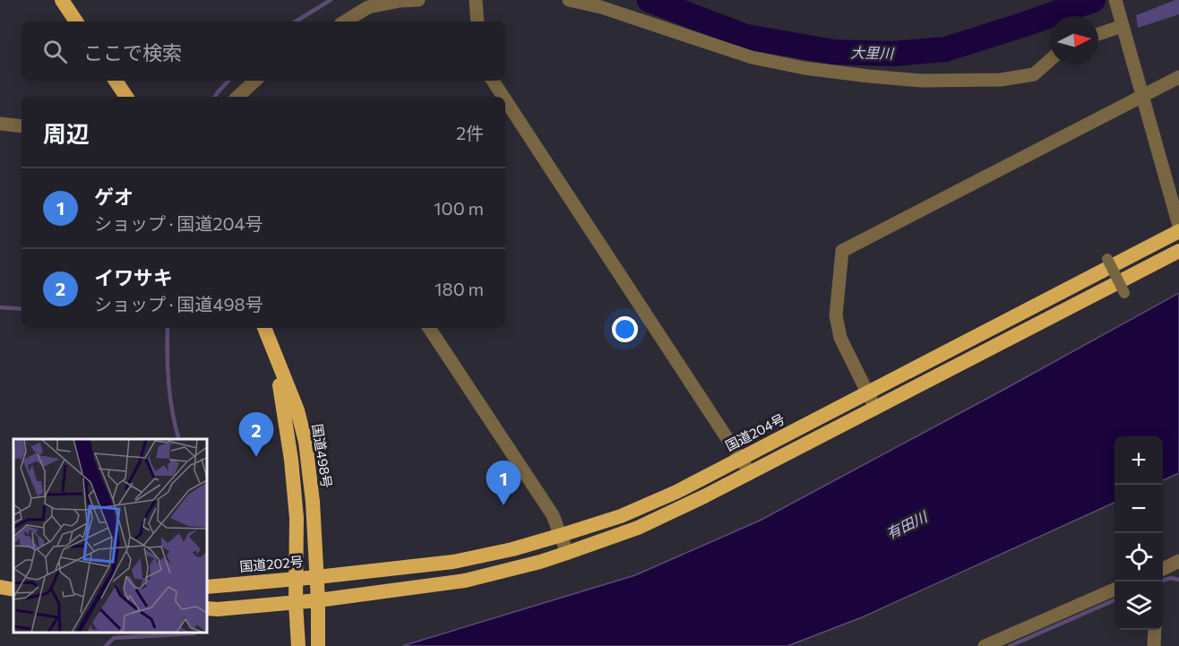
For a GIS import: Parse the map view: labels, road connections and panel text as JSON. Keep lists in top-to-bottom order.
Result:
{
  "streets": {
    "highway": ["国道204号", "国道498号", "国道202号"]
  },
  "crossings": [
    ["国道204号", "国道498号"],
    ["国道204号", "国道202号"],
    ["国道498号", "国道202号"]
  ],
  "water": ["大里川", "有田川"],
  "north": "right",
  "page": {
    "search": "ここで検索",
    "heading": ["周辺", "2件"],
    "list": [
      {
        "mark": "1",
        "name": "ゲオ",
        "note": "ショップ · 国道204号",
        "value": "100 m"
      },
      {
        "mark": "2",
        "name": "イワサキ",
        "note": "ショップ · 国道498号",
        "value": "180 m"
      }
    ],
    "pins": ["2", "1"],
    "map_buttons": ["+", "−"]
  }
}
